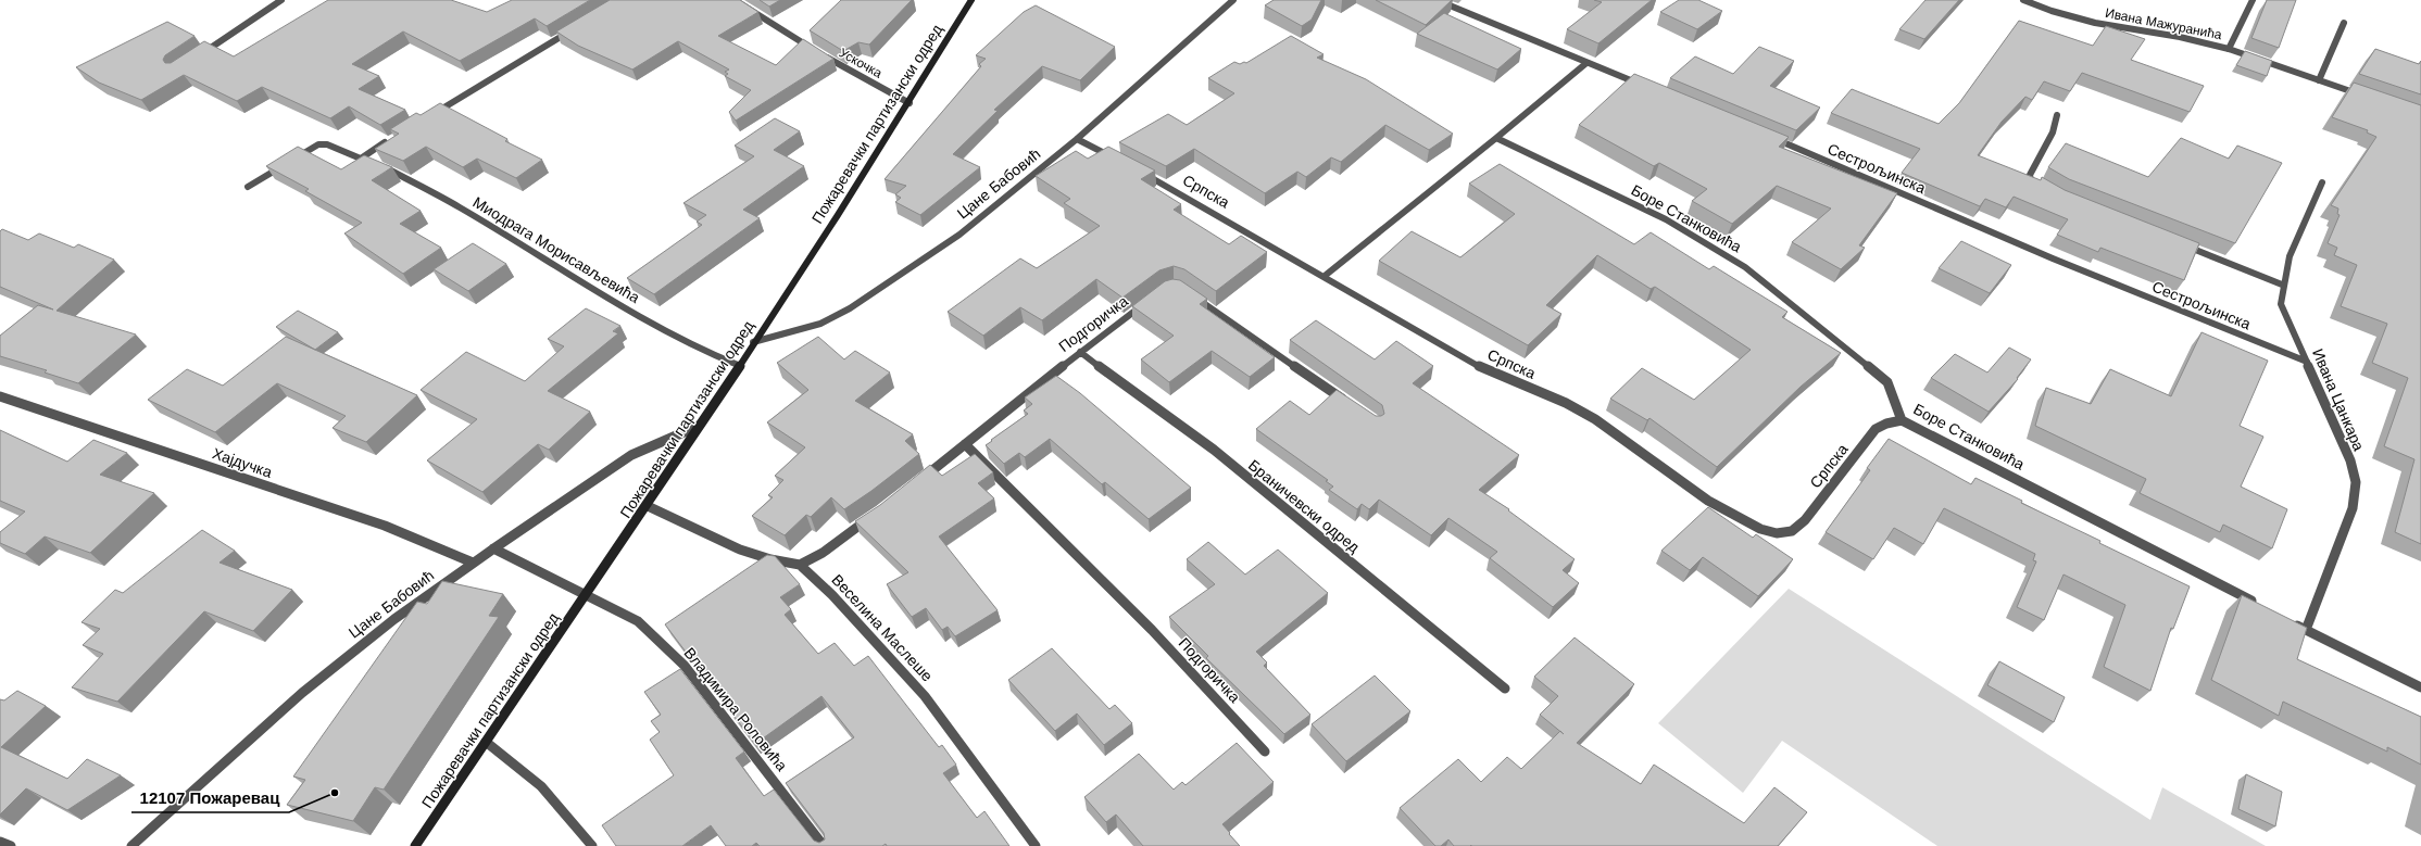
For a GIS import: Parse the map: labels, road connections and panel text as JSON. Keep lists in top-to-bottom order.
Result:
{
  "streets": {
    "street": [
      "Ивана Мажуранића",
      "Ускочка",
      "Пожаревачки партизански одред",
      "Сестрољинска",
      "Цане Бабовић",
      "Српска",
      "Боре Станковића",
      "Миодрага Морисављевића",
      "Подгоричка",
      "Ивана Цанкара",
      "Хајдучка",
      "Браничевски одред",
      "Веселина Маслеше",
      "Владимира Роловића"
    ]
  },
  "crossings": [
    ["Ускочка", "Пожаревачки партизански одред"],
    ["Пожаревачки партизански одред", "Цане Бабовић"],
    ["Пожаревачки партизански одред", "Миодрага Морисављевића"],
    ["Пожаревачки партизански одред", "Владимира Роловића"],
    ["Сестрољинска", "Ивана Цанкара"],
    ["Цане Бабовић", "Хајдучка"],
    ["Цане Бабовић", "Владимира Роловића"],
    ["Српска", "Боре Станковића"],
    ["Подгоричка", "Браничевски одред"]
  ],
  "places": ["12107 Пожаревац"]
}
